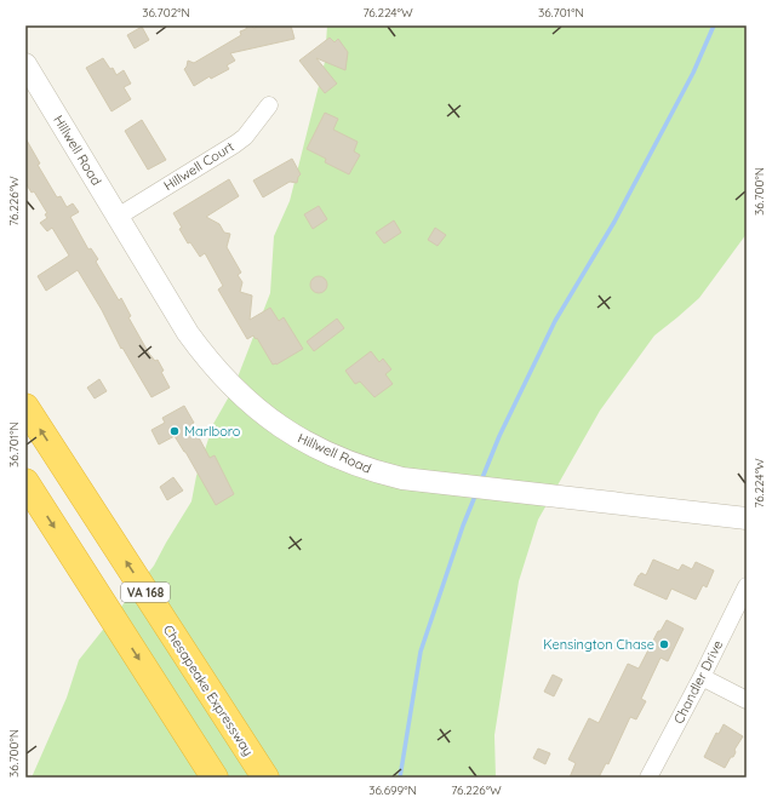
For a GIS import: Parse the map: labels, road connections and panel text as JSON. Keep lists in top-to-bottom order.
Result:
{
  "streets": {
    "highway": ["VA 168", "Chesapeake Expressway"],
    "street": ["Hillwell Road", "Hillwell Court", "Chandler Drive"]
  },
  "crossings": [
    ["Hillwell Road", "Hillwell Court"]
  ],
  "places": ["Marlboro", "Kensington Chase"],
  "coordinates": [
    "36.702°N",
    "76.224°W",
    "36.701°N",
    "36.700°N",
    "76.226°W",
    "36.699°N"
  ]
}
